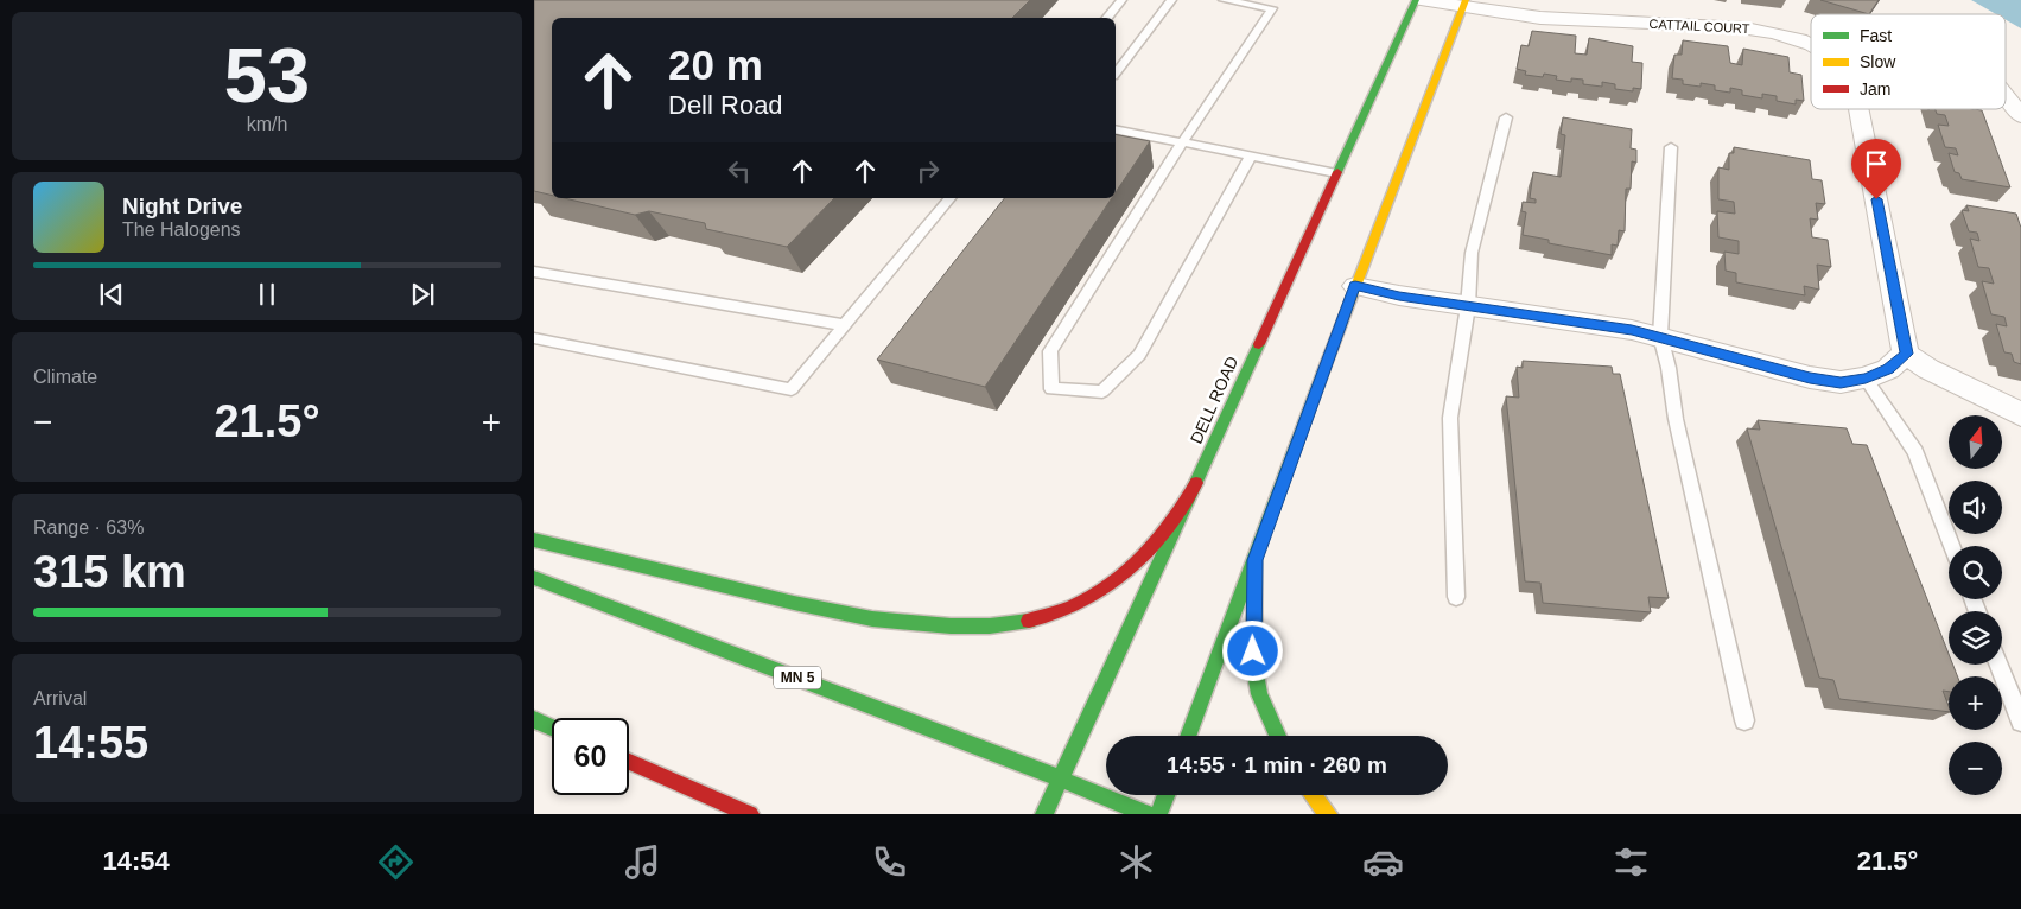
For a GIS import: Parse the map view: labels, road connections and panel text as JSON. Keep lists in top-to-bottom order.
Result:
{
  "streets": {
    "street": ["CATTAIL COURT", "DELL ROAD", "MN 5"]
  },
  "crossings": [
    ["CATTAIL COURT", "DELL ROAD"],
    ["DELL ROAD", "MN 5"]
  ],
  "legend": ["Fast", "Slow", "Jam"],
  "north": "top",
  "page": {
    "tile": [
      ["53", "km/h"],
      "Climate",
      ["Range · 63%", "315 km"],
      ["Arrival", "14:55"]
    ],
    "turn": ["20 m", "Dell Road"],
    "song": ["Night Drive", "The Halogens"],
    "heat": ["−", "21.5°", "+"],
    "map_buttons": ["+", "−"],
    "limit": "60",
    "trip": "14:55 · 1 min · 260 m",
    "tabs": ["14:54", "21.5°"]
  }
}
